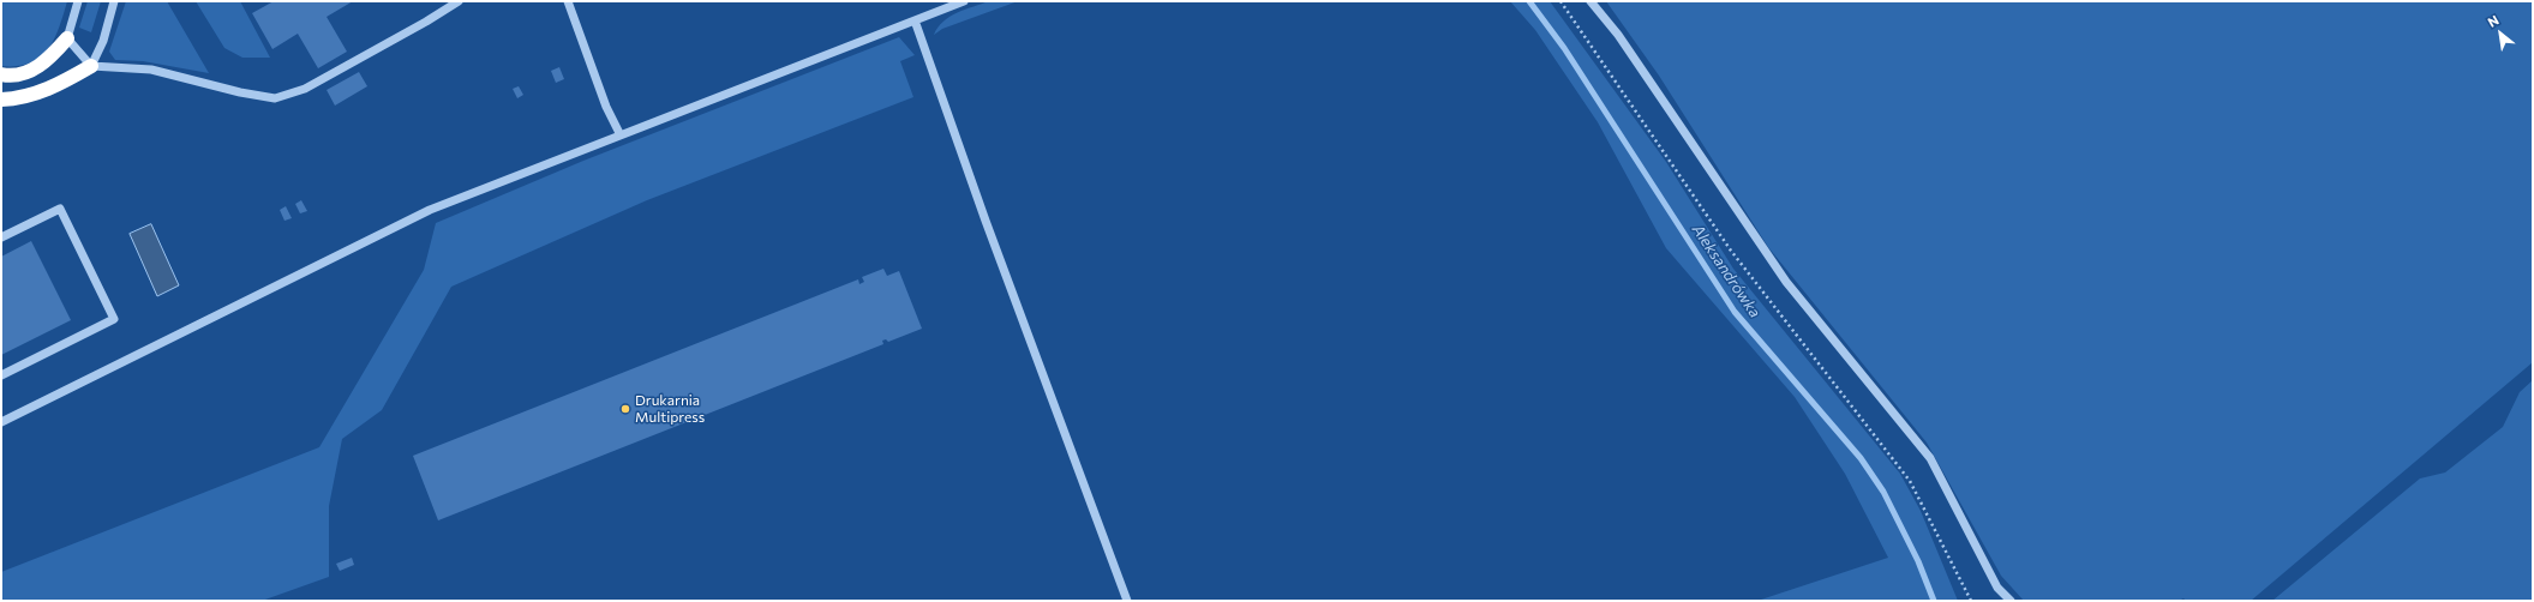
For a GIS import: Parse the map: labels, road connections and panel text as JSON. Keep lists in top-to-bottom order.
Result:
{
  "water": ["Aleksandrówka"],
  "places": ["Drukarnia Multipress"],
  "north": "top left"
}
